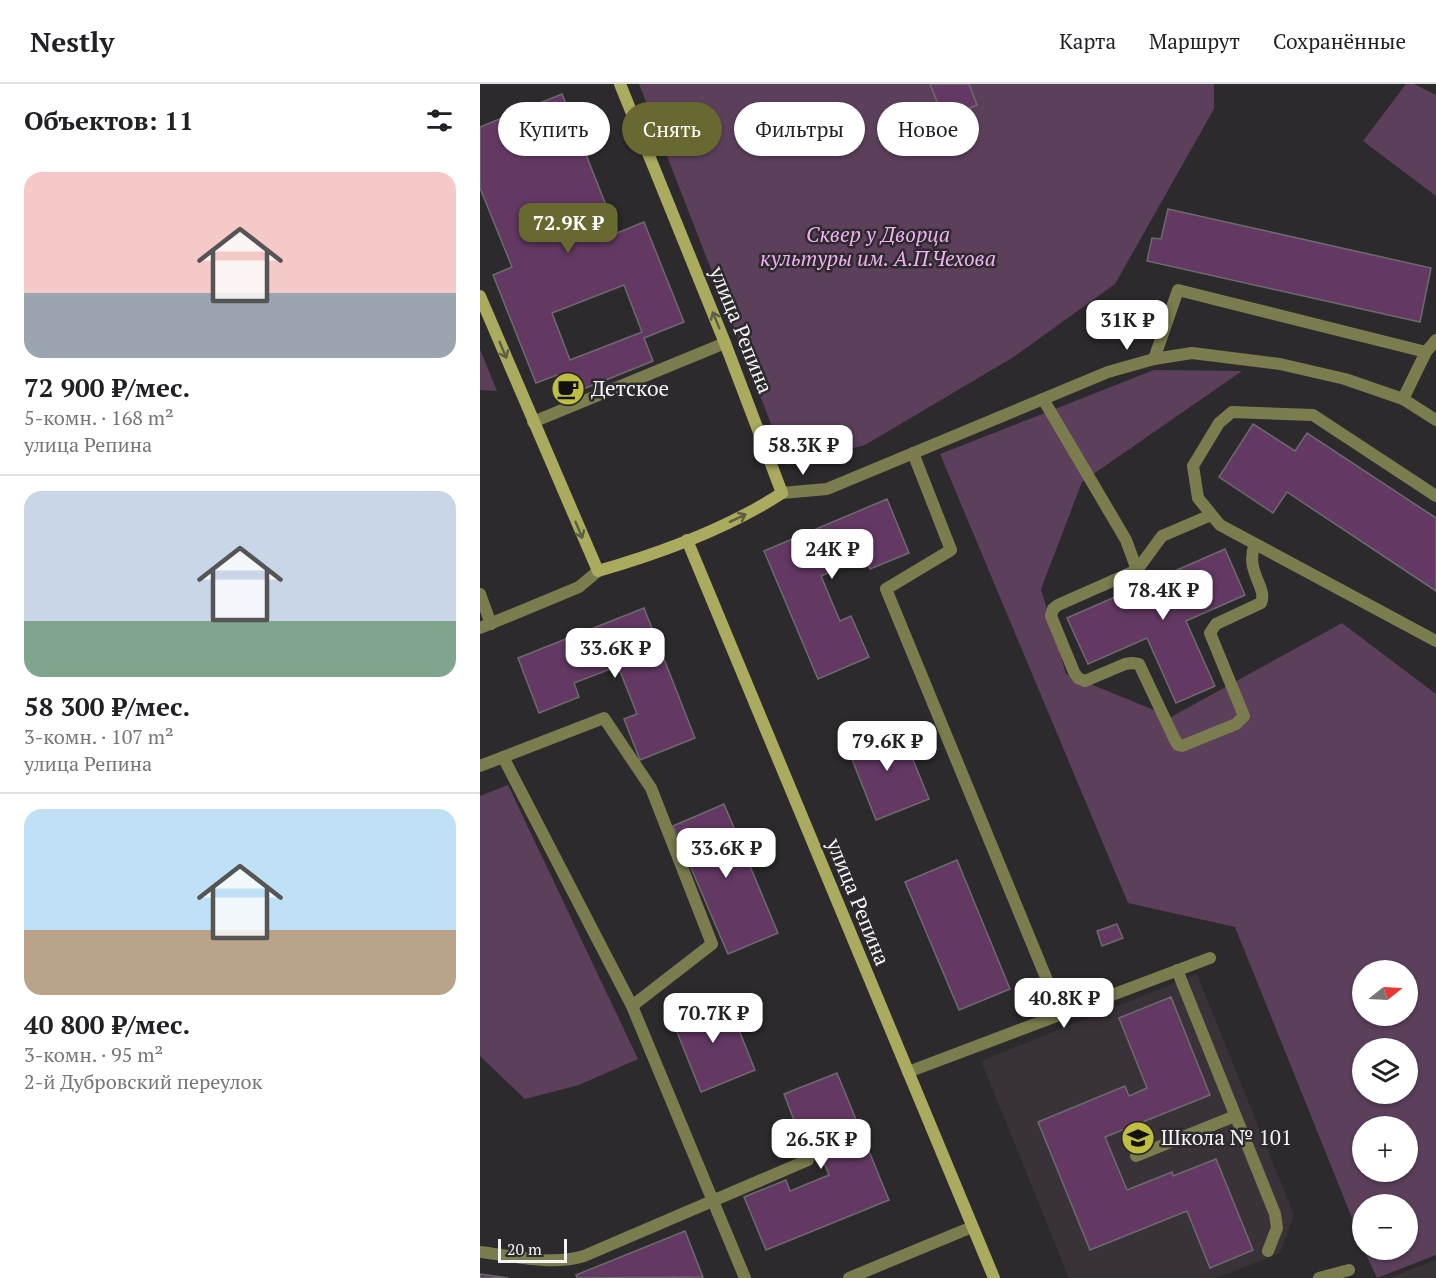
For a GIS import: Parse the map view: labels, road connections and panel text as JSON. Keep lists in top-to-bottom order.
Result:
{
  "streets": {
    "main road": ["улица Репина"]
  },
  "parks": ["Сквер у Дворца культуры им. А.П.Чехова"],
  "places": {
    "cafe": ["Детское"],
    "school or university": ["Школа № 101"]
  },
  "scale_bar": "20 m",
  "north": "right",
  "page": {
    "header": "Nestly",
    "nav": ["Карта", "Маршрут", "Сохранённые"],
    "heading": "Объектов: 11",
    "chip": [
      "Купить",
      "Снять",
      "Фильтры",
      "Новое"
    ],
    "list": [
      {
        "name": "72 900 ₽/мес.",
        "note": "5-комн. · 168 m² · улица Репина"
      },
      {
        "name": "58 300 ₽/мес.",
        "note": "3-комн. · 107 m² · улица Репина"
      },
      {
        "name": "40 800 ₽/мес.",
        "note": "3-комн. · 95 m² · 2-й Дубровский переулок"
      }
    ],
    "price": [
      "72.9K ₽",
      "31K ₽",
      "58.3K ₽",
      "24K ₽",
      "78.4K ₽",
      "33.6K ₽",
      "79.6K ₽",
      "33.6K ₽",
      "40.8K ₽",
      "70.7K ₽",
      "26.5K ₽"
    ],
    "map_buttons": ["+", "−"],
    "scale": "20 m"
  }
}
